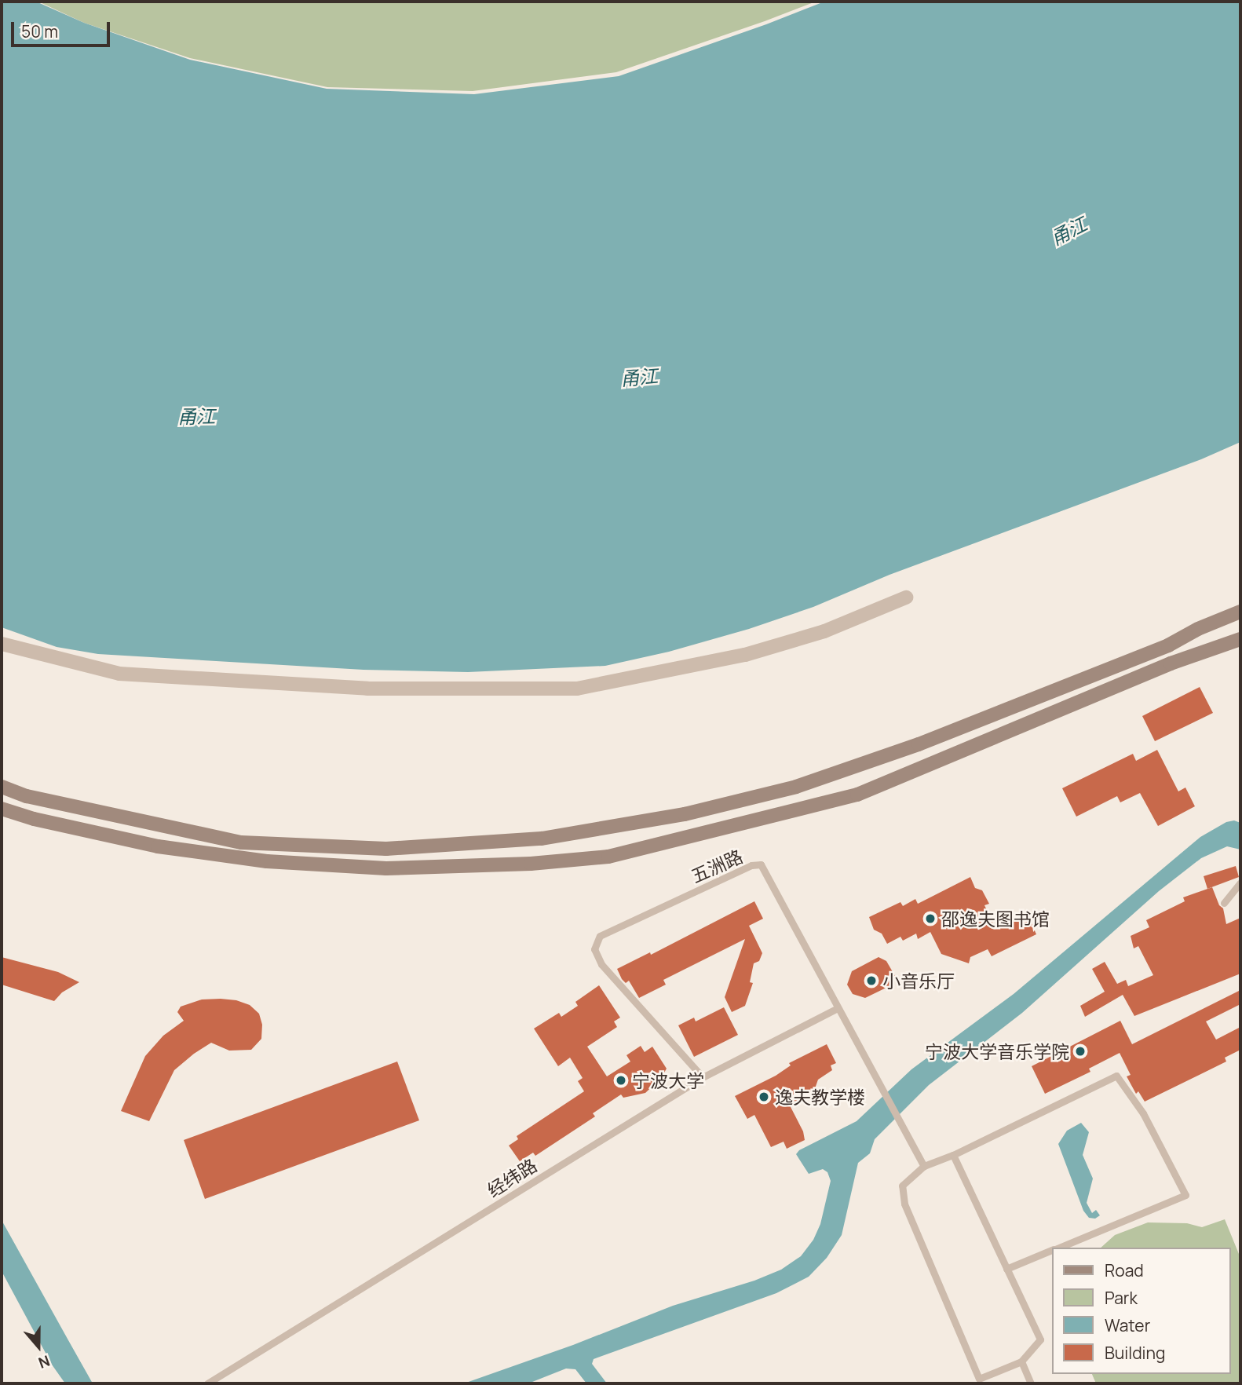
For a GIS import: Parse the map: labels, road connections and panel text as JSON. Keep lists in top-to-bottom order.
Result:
{
  "streets": {
    "lane": ["五洲路", "经纬路"]
  },
  "crossings": [
    ["五洲路", "经纬路"]
  ],
  "water": ["甬江"],
  "places": [
    "邵逸夫图书馆",
    "小音乐厅",
    "宁波大学音乐学院",
    "宁波大学",
    "逸夫教学楼"
  ],
  "legend": [
    "Road",
    "Park",
    "Water",
    "Building"
  ],
  "scale_bar": "50 m",
  "north": "bottom"
}
